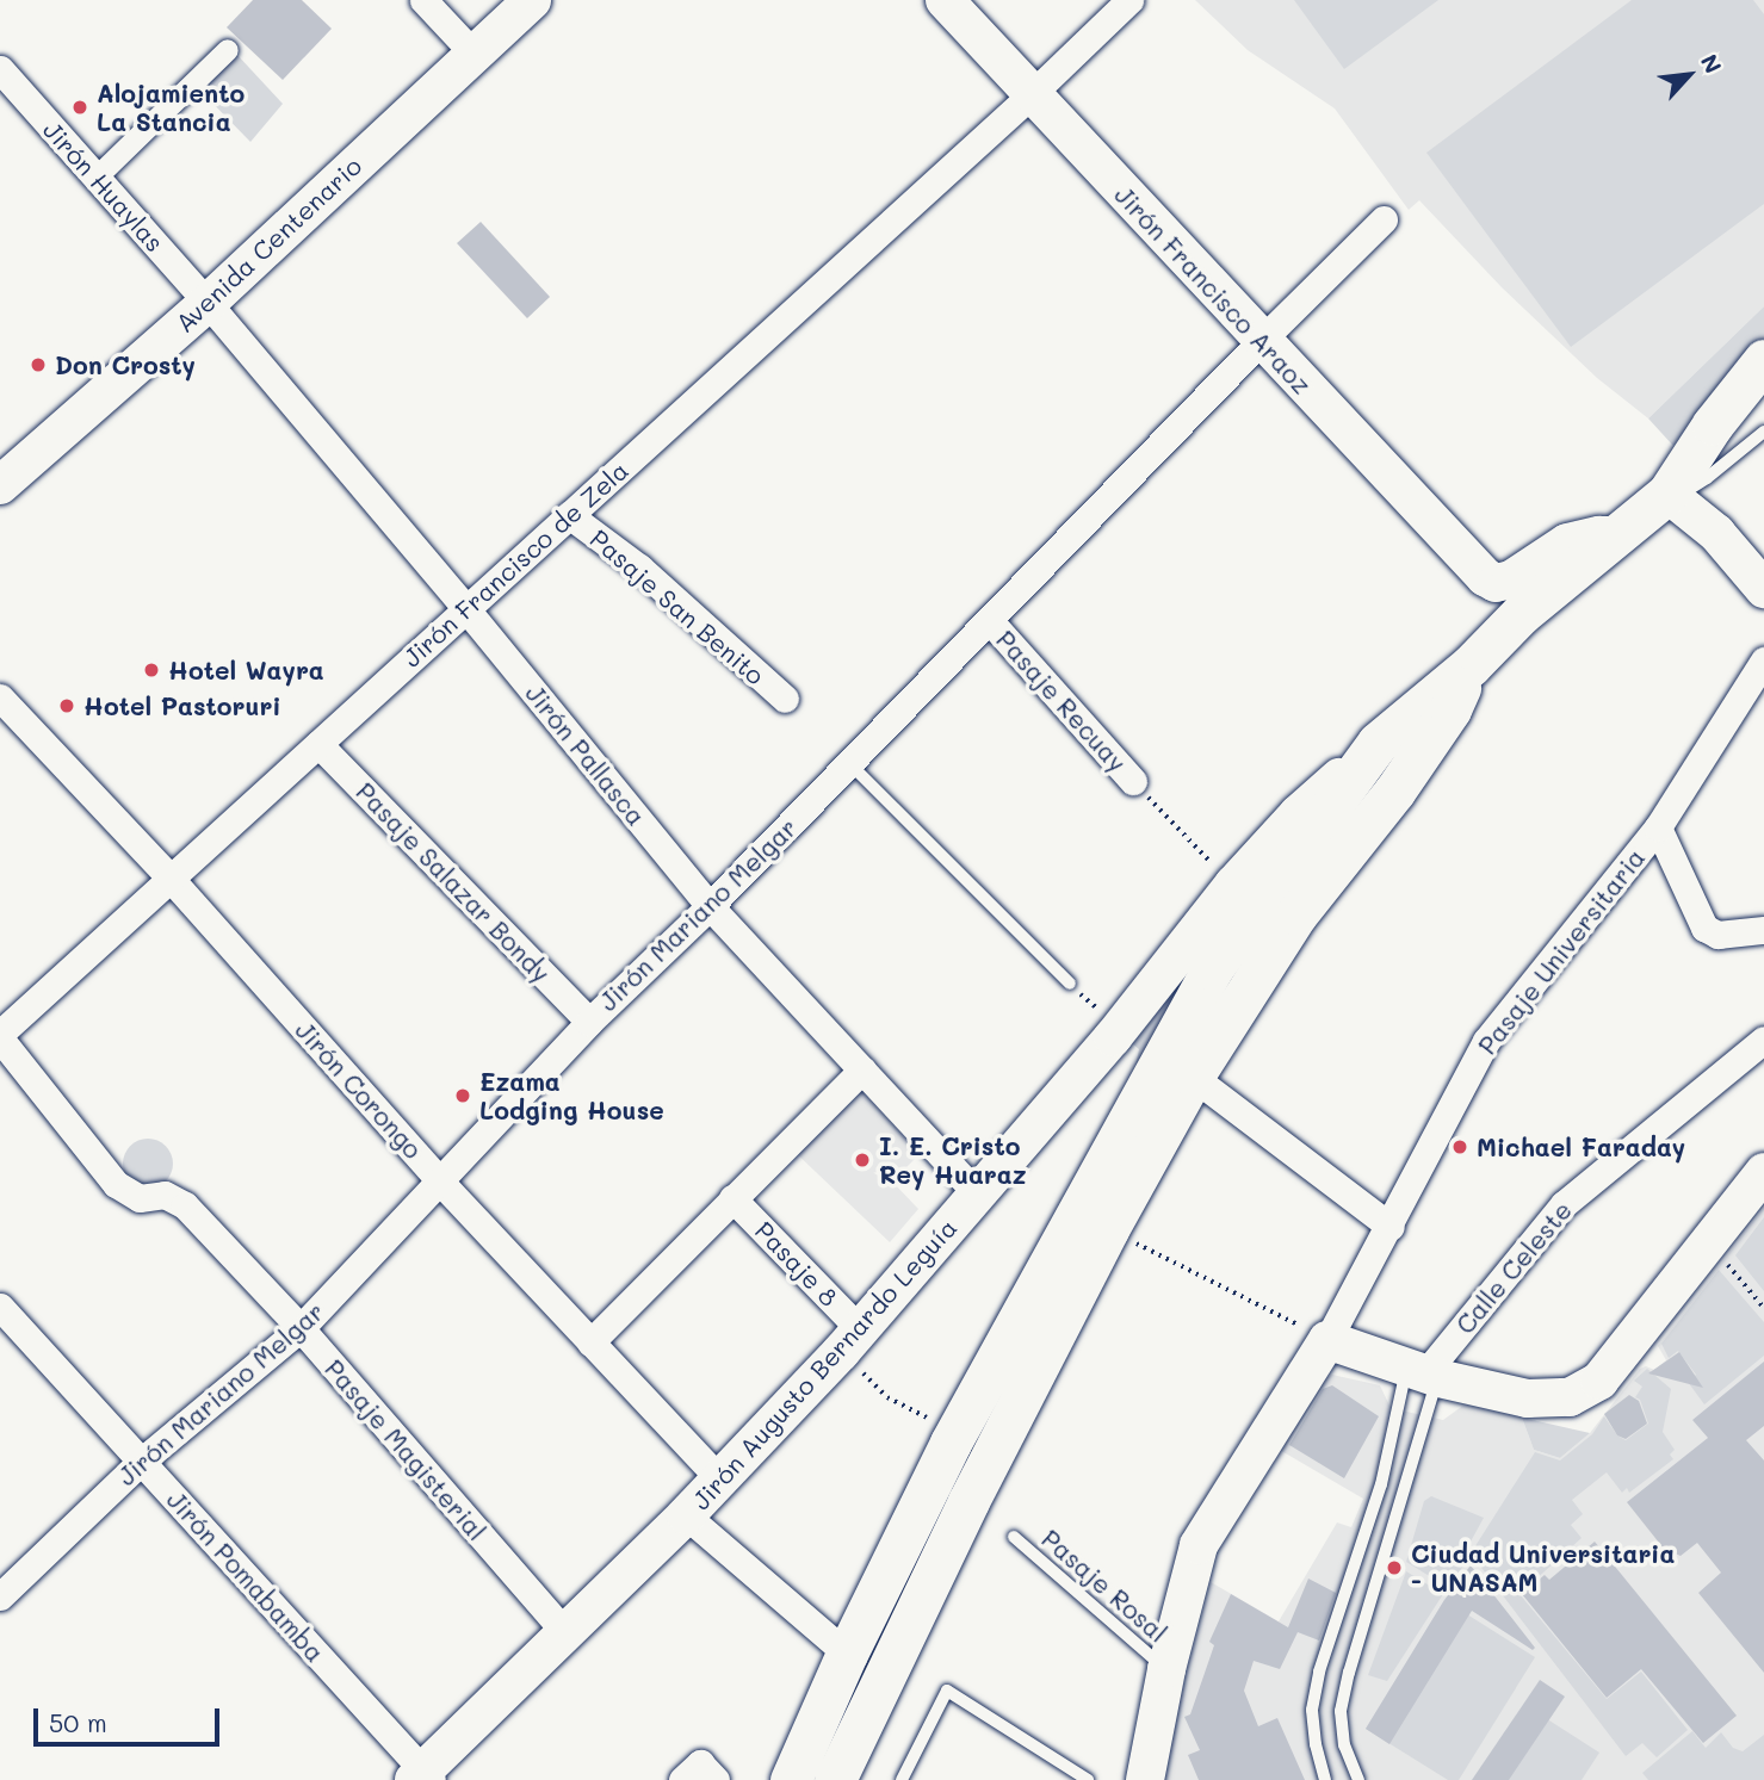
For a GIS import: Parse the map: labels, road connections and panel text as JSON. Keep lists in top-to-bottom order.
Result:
{
  "streets": {
    "main road": ["Avenida Centenario", "Jirón Francisco Araoz", "Jirón Augusto Bernardo Leguía"],
    "street": [
      "Jirón Huaylas",
      "Jirón Francisco de Zela",
      "Pasaje San Benito",
      "Pasaje Recuay",
      "Jirón Pallasca",
      "Pasaje Salazar Bondy",
      "Jirón Mariano Melgar",
      "Pasaje Universitaria",
      "Jirón Corongo",
      "Pasaje 8",
      "Calle Celeste",
      "Pasaje Magisterial",
      "Jirón Pomabamba"
    ],
    "lane": ["Pasaje Rosal"]
  },
  "crossings": [
    ["Jirón Huaylas", "Avenida Centenario"],
    ["Jirón Huaylas", "Jirón Pallasca"],
    ["Avenida Centenario", "Jirón Pallasca"],
    ["Jirón Francisco Araoz", "Jirón Francisco de Zela"],
    ["Jirón Francisco Araoz", "Jirón Mariano Melgar"],
    ["Jirón Francisco de Zela", "Pasaje San Benito"],
    ["Jirón Francisco de Zela", "Jirón Pallasca"],
    ["Jirón Francisco de Zela", "Pasaje Salazar Bondy"],
    ["Jirón Francisco de Zela", "Jirón Corongo"],
    ["Jirón Francisco de Zela", "Pasaje Magisterial"],
    ["Pasaje Recuay", "Jirón Mariano Melgar"],
    ["Jirón Pallasca", "Jirón Mariano Melgar"],
    ["Jirón Pallasca", "Jirón Augusto Bernardo Leguía"],
    ["Pasaje Salazar Bondy", "Jirón Mariano Melgar"],
    ["Jirón Mariano Melgar", "Jirón Corongo"],
    ["Jirón Mariano Melgar", "Pasaje Magisterial"],
    ["Jirón Mariano Melgar", "Jirón Pomabamba"],
    ["Jirón Corongo", "Jirón Augusto Bernardo Leguía"],
    ["Pasaje 8", "Jirón Augusto Bernardo Leguía"],
    ["Jirón Augusto Bernardo Leguía", "Pasaje Magisterial"],
    ["Jirón Augusto Bernardo Leguía", "Jirón Pomabamba"]
  ],
  "places": [
    "Alojamiento La Stancia",
    "Don Crosty",
    "Hotel Wayra",
    "Hotel Pastoruri",
    "Ezama Lodging House",
    "Michael Faraday",
    "I. E. Cristo Rey Huaraz",
    "Ciudad Universitaria - UNASAM"
  ],
  "scale_bar": "50 m",
  "north": "top right"
}
